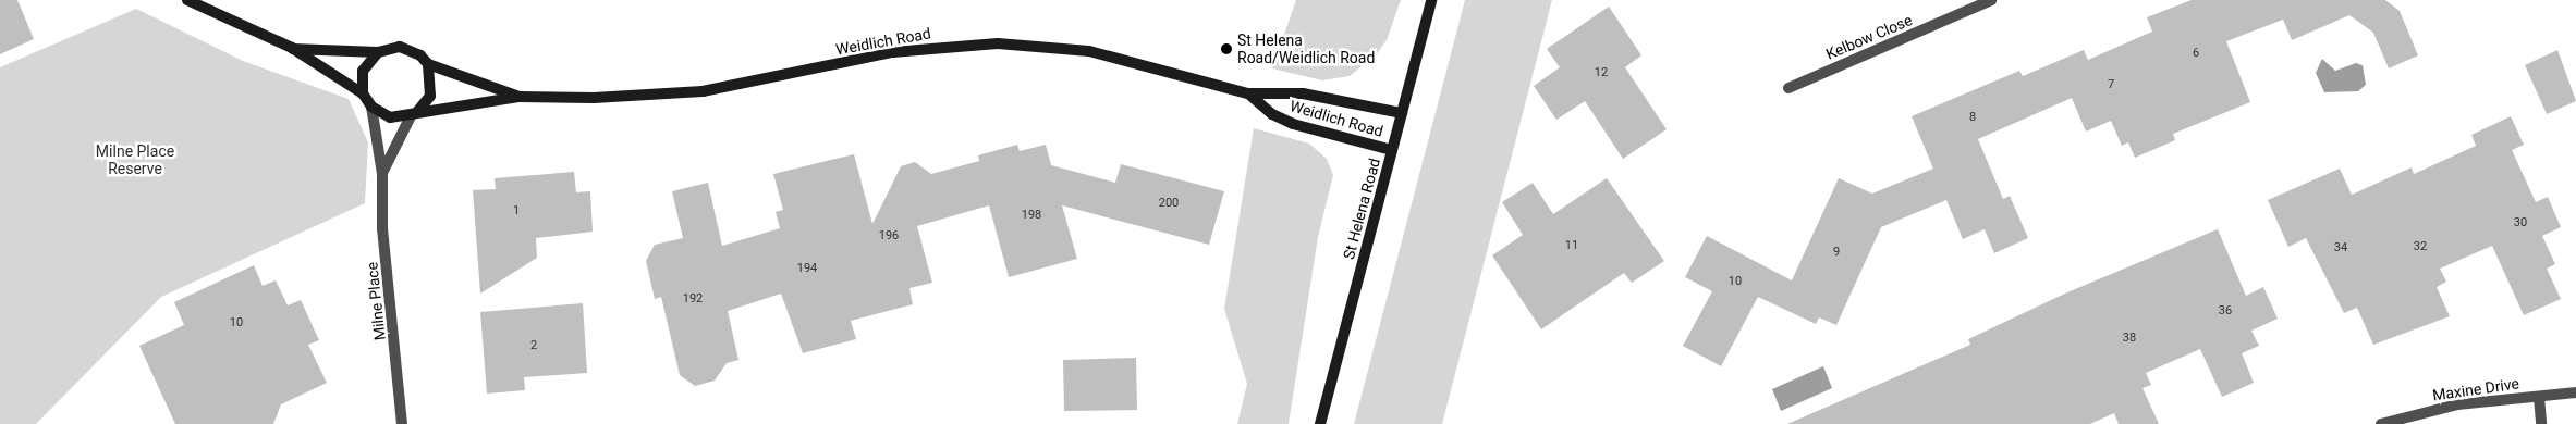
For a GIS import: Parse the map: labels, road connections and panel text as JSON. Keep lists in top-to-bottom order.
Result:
{
  "streets": {
    "street": [
      "Kelbow Close",
      "Weidlich Road",
      "St Helena Road",
      "Milne Place",
      "Maxine Drive"
    ]
  },
  "crossings": [
    ["Weidlich Road", "St Helena Road"],
    ["Weidlich Road", "Milne Place"]
  ],
  "parks": ["Milne Place Reserve"],
  "places": ["St Helena Road/Weidlich Road"],
  "house_numbers": [
    "6",
    "12",
    "7",
    "8",
    "200",
    "1",
    "198",
    "30",
    "196",
    "11",
    "32",
    "34",
    "9",
    "194",
    "10",
    "192",
    "36",
    "10",
    "38",
    "2"
  ]
}
